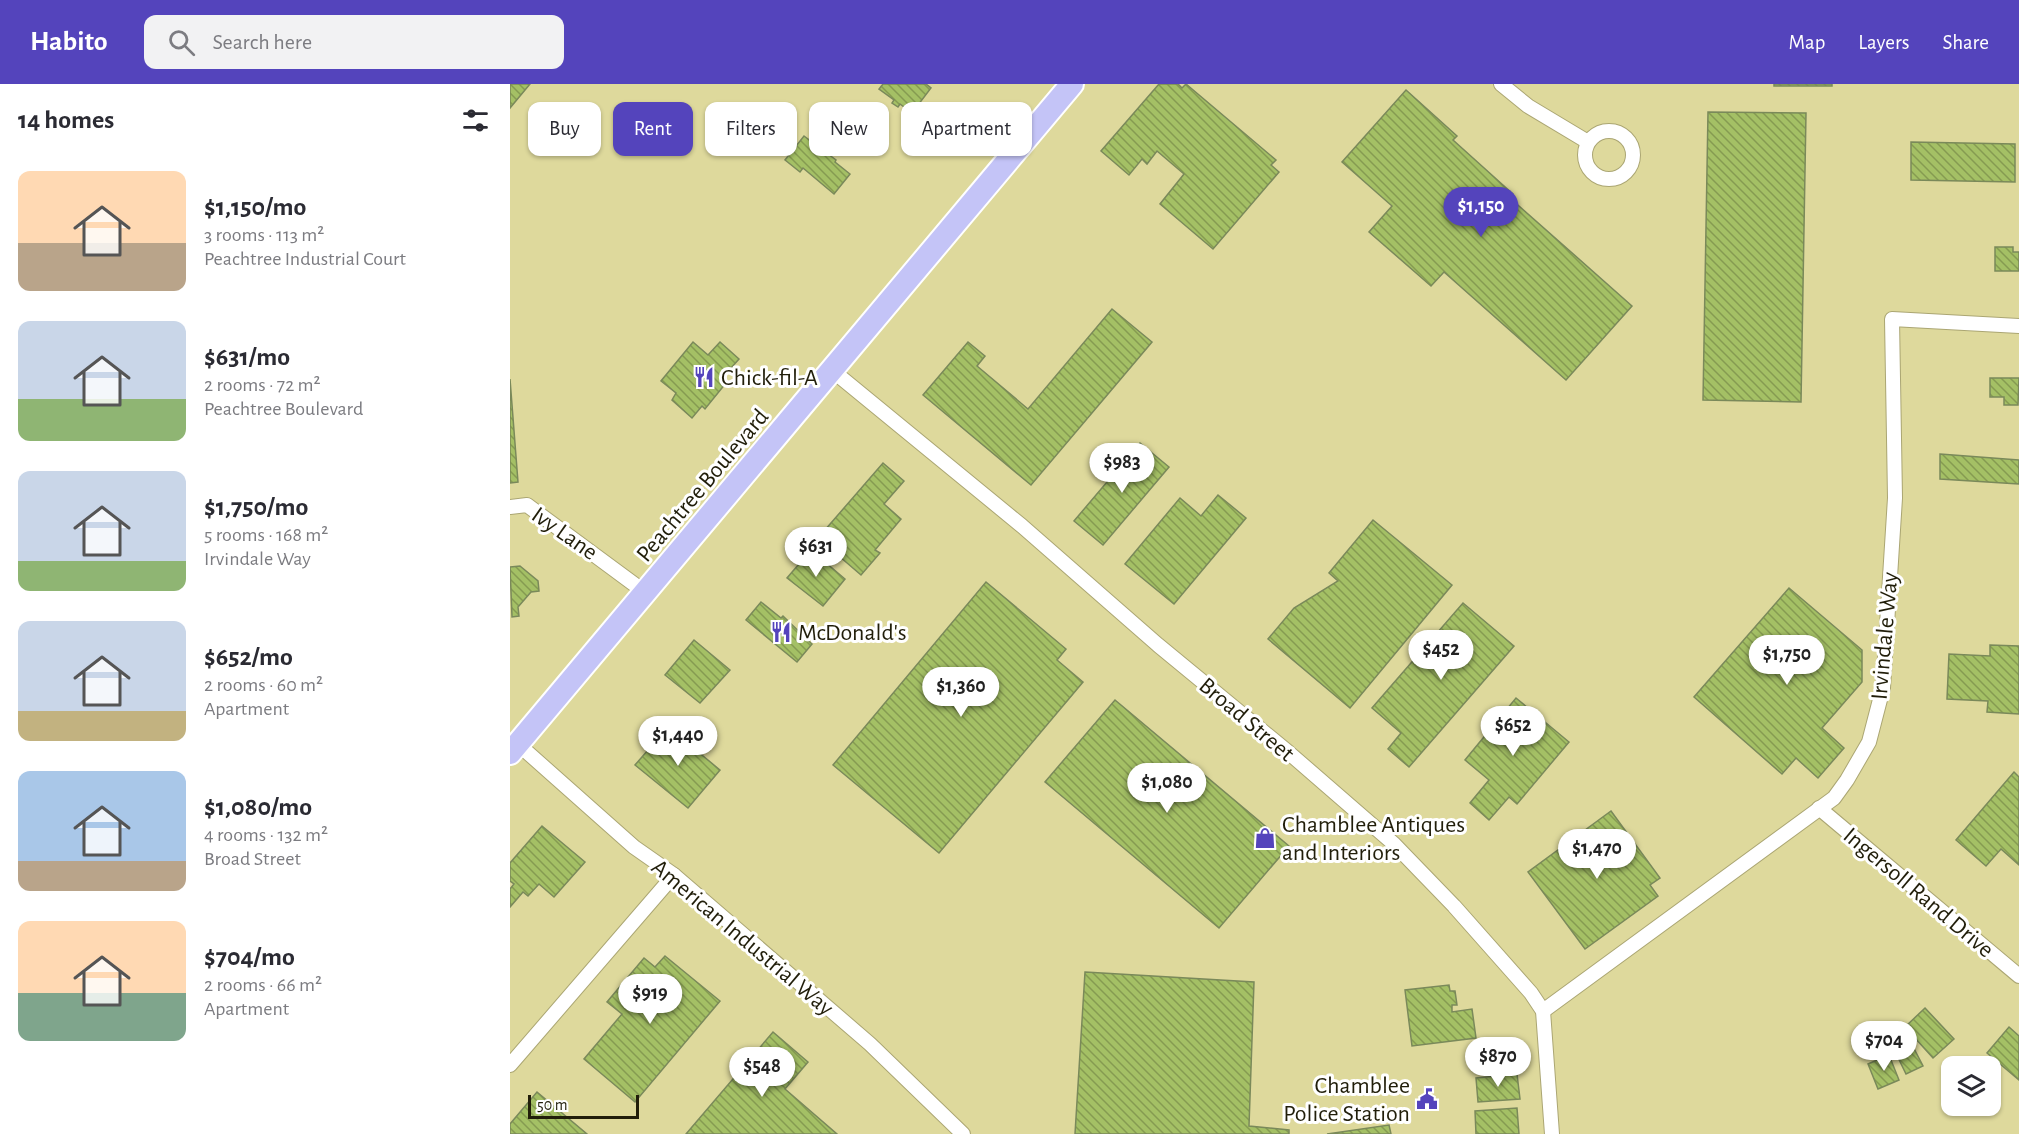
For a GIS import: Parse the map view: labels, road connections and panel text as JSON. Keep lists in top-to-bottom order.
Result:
{
  "streets": {
    "highway": ["Peachtree Boulevard"],
    "street": [
      "Ivy Lane",
      "Irvindale Way",
      "Broad Street",
      "Ingersoll Rand Drive",
      "American Industrial Way"
    ]
  },
  "crossings": [
    ["Peachtree Boulevard", "Ivy Lane"],
    ["Peachtree Boulevard", "Broad Street"],
    ["Peachtree Boulevard", "American Industrial Way"],
    ["Irvindale Way", "Broad Street"],
    ["Irvindale Way", "Ingersoll Rand Drive"]
  ],
  "places": {
    "restaurant": ["Chick-fil-A", "McDonald's"],
    "shop": ["Chamblee Antiques and Interiors"],
    "public building": ["Chamblee Police Station"]
  },
  "scale_bar": "50 m",
  "page": {
    "header": "Habito",
    "search": "Search here",
    "nav": ["Map", "Layers", "Share"],
    "heading": "14 homes",
    "chip": [
      "Buy",
      "Rent",
      "Filters",
      "New",
      "Apartment"
    ],
    "list": [
      {
        "name": "$1,150/mo",
        "note": "3 rooms · 113 m² · Peachtree Industrial Court"
      },
      {
        "name": "$631/mo",
        "note": "2 rooms · 72 m² · Peachtree Boulevard"
      },
      {
        "name": "$1,750/mo",
        "note": "5 rooms · 168 m² · Irvindale Way"
      },
      {
        "name": "$652/mo",
        "note": "2 rooms · 60 m² · Apartment"
      },
      {
        "name": "$1,080/mo",
        "note": "4 rooms · 132 m² · Broad Street"
      },
      {
        "name": "$704/mo",
        "note": "2 rooms · 66 m² · Apartment"
      }
    ],
    "price": [
      "$1,150",
      "$983",
      "$631",
      "$452",
      "$1,750",
      "$1,360",
      "$652",
      "$1,440",
      "$1,080",
      "$1,470",
      "$919",
      "$704",
      "$870",
      "$548"
    ],
    "scale": "50 m"
  }
}
